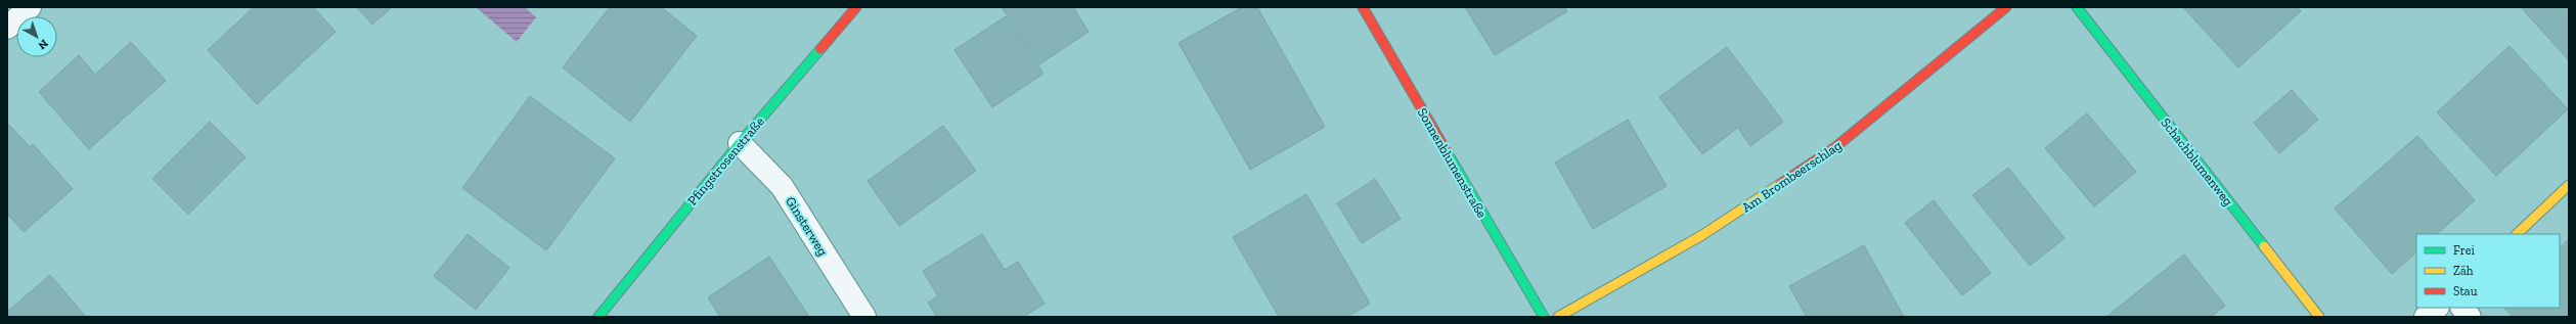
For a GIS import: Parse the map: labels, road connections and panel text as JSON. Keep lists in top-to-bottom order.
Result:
{
  "streets": {
    "street": [
      "Pfingstrosenstraße",
      "Schachblumenweg",
      "Sonnenblumenstraße",
      "Am Brombeerschlag",
      "Ginsterweg"
    ]
  },
  "crossings": [
    ["Pfingstrosenstraße", "Ginsterweg"]
  ],
  "legend": ["Frei", "Zäh", "Stau"],
  "north": "bottom right"
}
